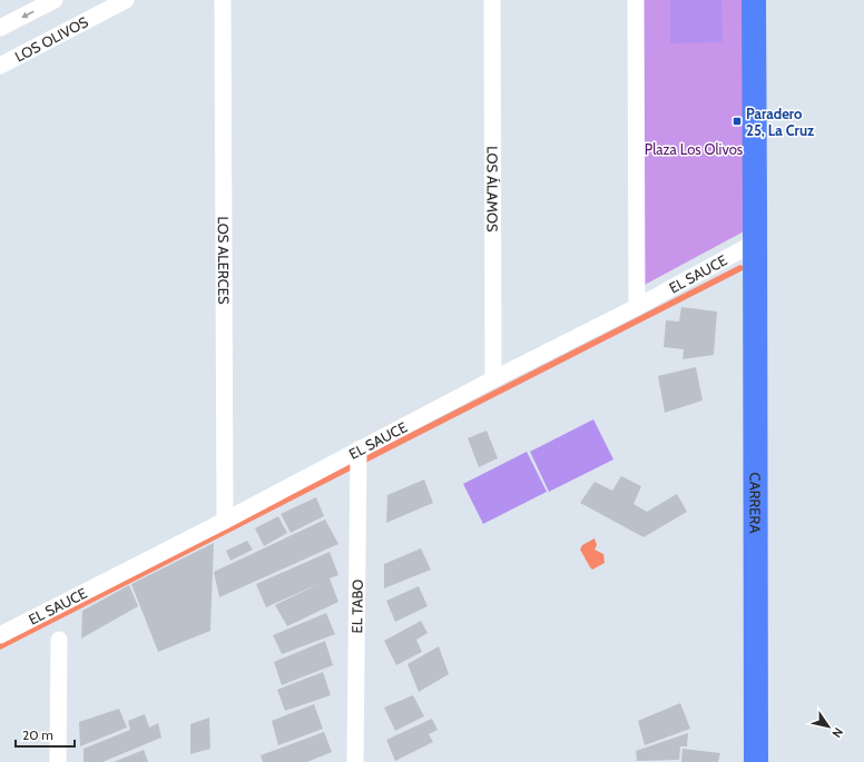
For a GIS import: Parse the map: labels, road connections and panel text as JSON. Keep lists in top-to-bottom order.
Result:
{
  "streets": {
    "main road": ["CARRERA"],
    "street": [
      "LOS OLIVOS",
      "LOS ÁLAMOS",
      "LOS ALERCES",
      "EL SAUCE",
      "EL TABO"
    ]
  },
  "crossings": [
    ["LOS ÁLAMOS", "EL SAUCE"],
    ["LOS ALERCES", "EL SAUCE"],
    ["EL SAUCE", "CARRERA"],
    ["EL SAUCE", "EL TABO"]
  ],
  "parks": ["Plaza Los Olivos"],
  "places": {
    "transit": ["Paradero 25, La Cruz"]
  },
  "scale_bar": "20 m",
  "north": "bottom right"
}
